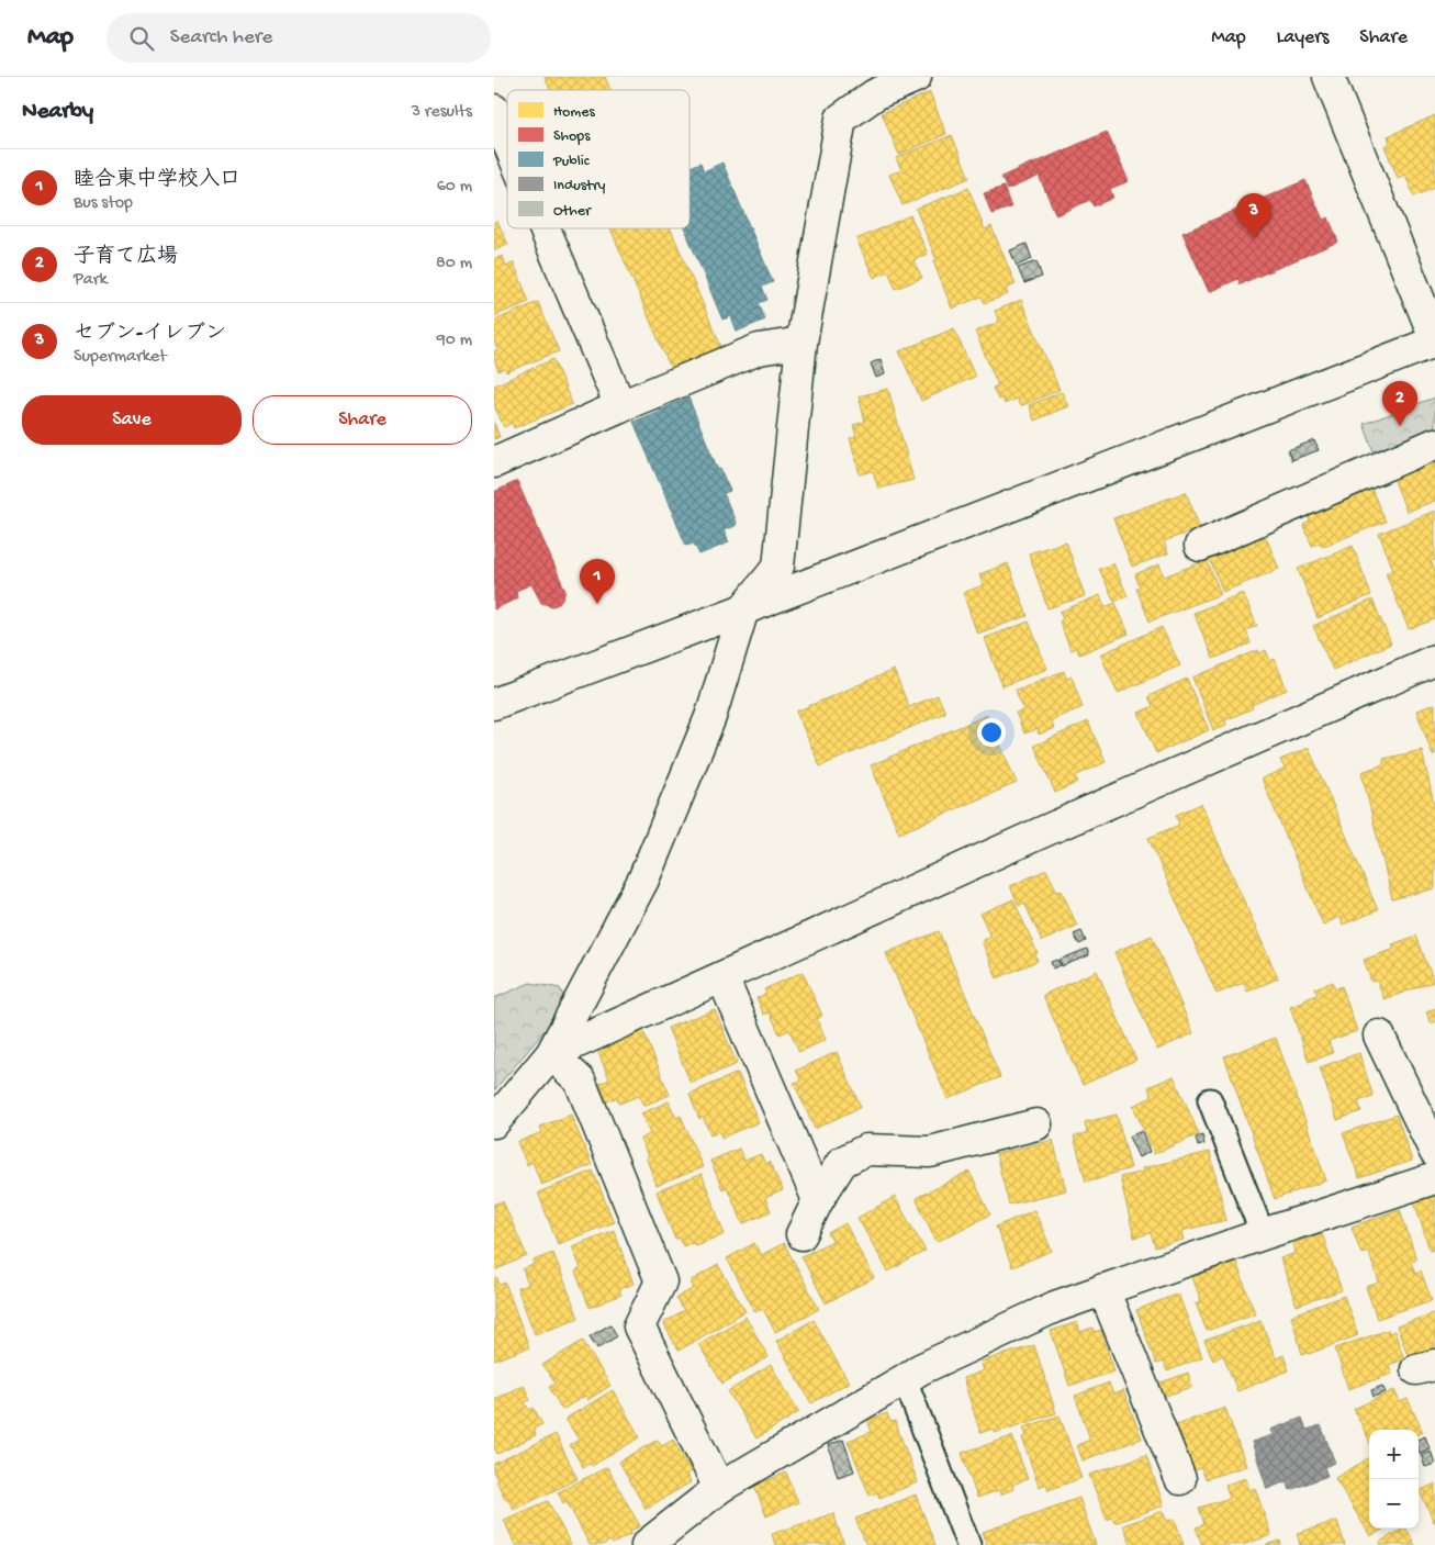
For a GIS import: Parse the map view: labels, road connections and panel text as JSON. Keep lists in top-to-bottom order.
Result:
{
  "legend": [
    "Homes",
    "Shops",
    "Public",
    "Industry",
    "Other"
  ],
  "page": {
    "header": "Map",
    "search": "Search here",
    "nav": ["Map", "Layers", "Share"],
    "heading": ["Nearby", "3 results"],
    "list": [
      {
        "mark": "1",
        "name": "睦合東中学校入口",
        "note": "Bus stop",
        "value": "60 m"
      },
      {
        "mark": "2",
        "name": "子育て広場",
        "note": "Park",
        "value": "80 m"
      },
      {
        "mark": "3",
        "name": "セブン-イレブン",
        "note": "Supermarket",
        "value": "90 m"
      }
    ],
    "pins": ["3", "2", "1"],
    "buttons": ["Save", "Share"],
    "map_buttons": ["+", "−"]
  }
}
